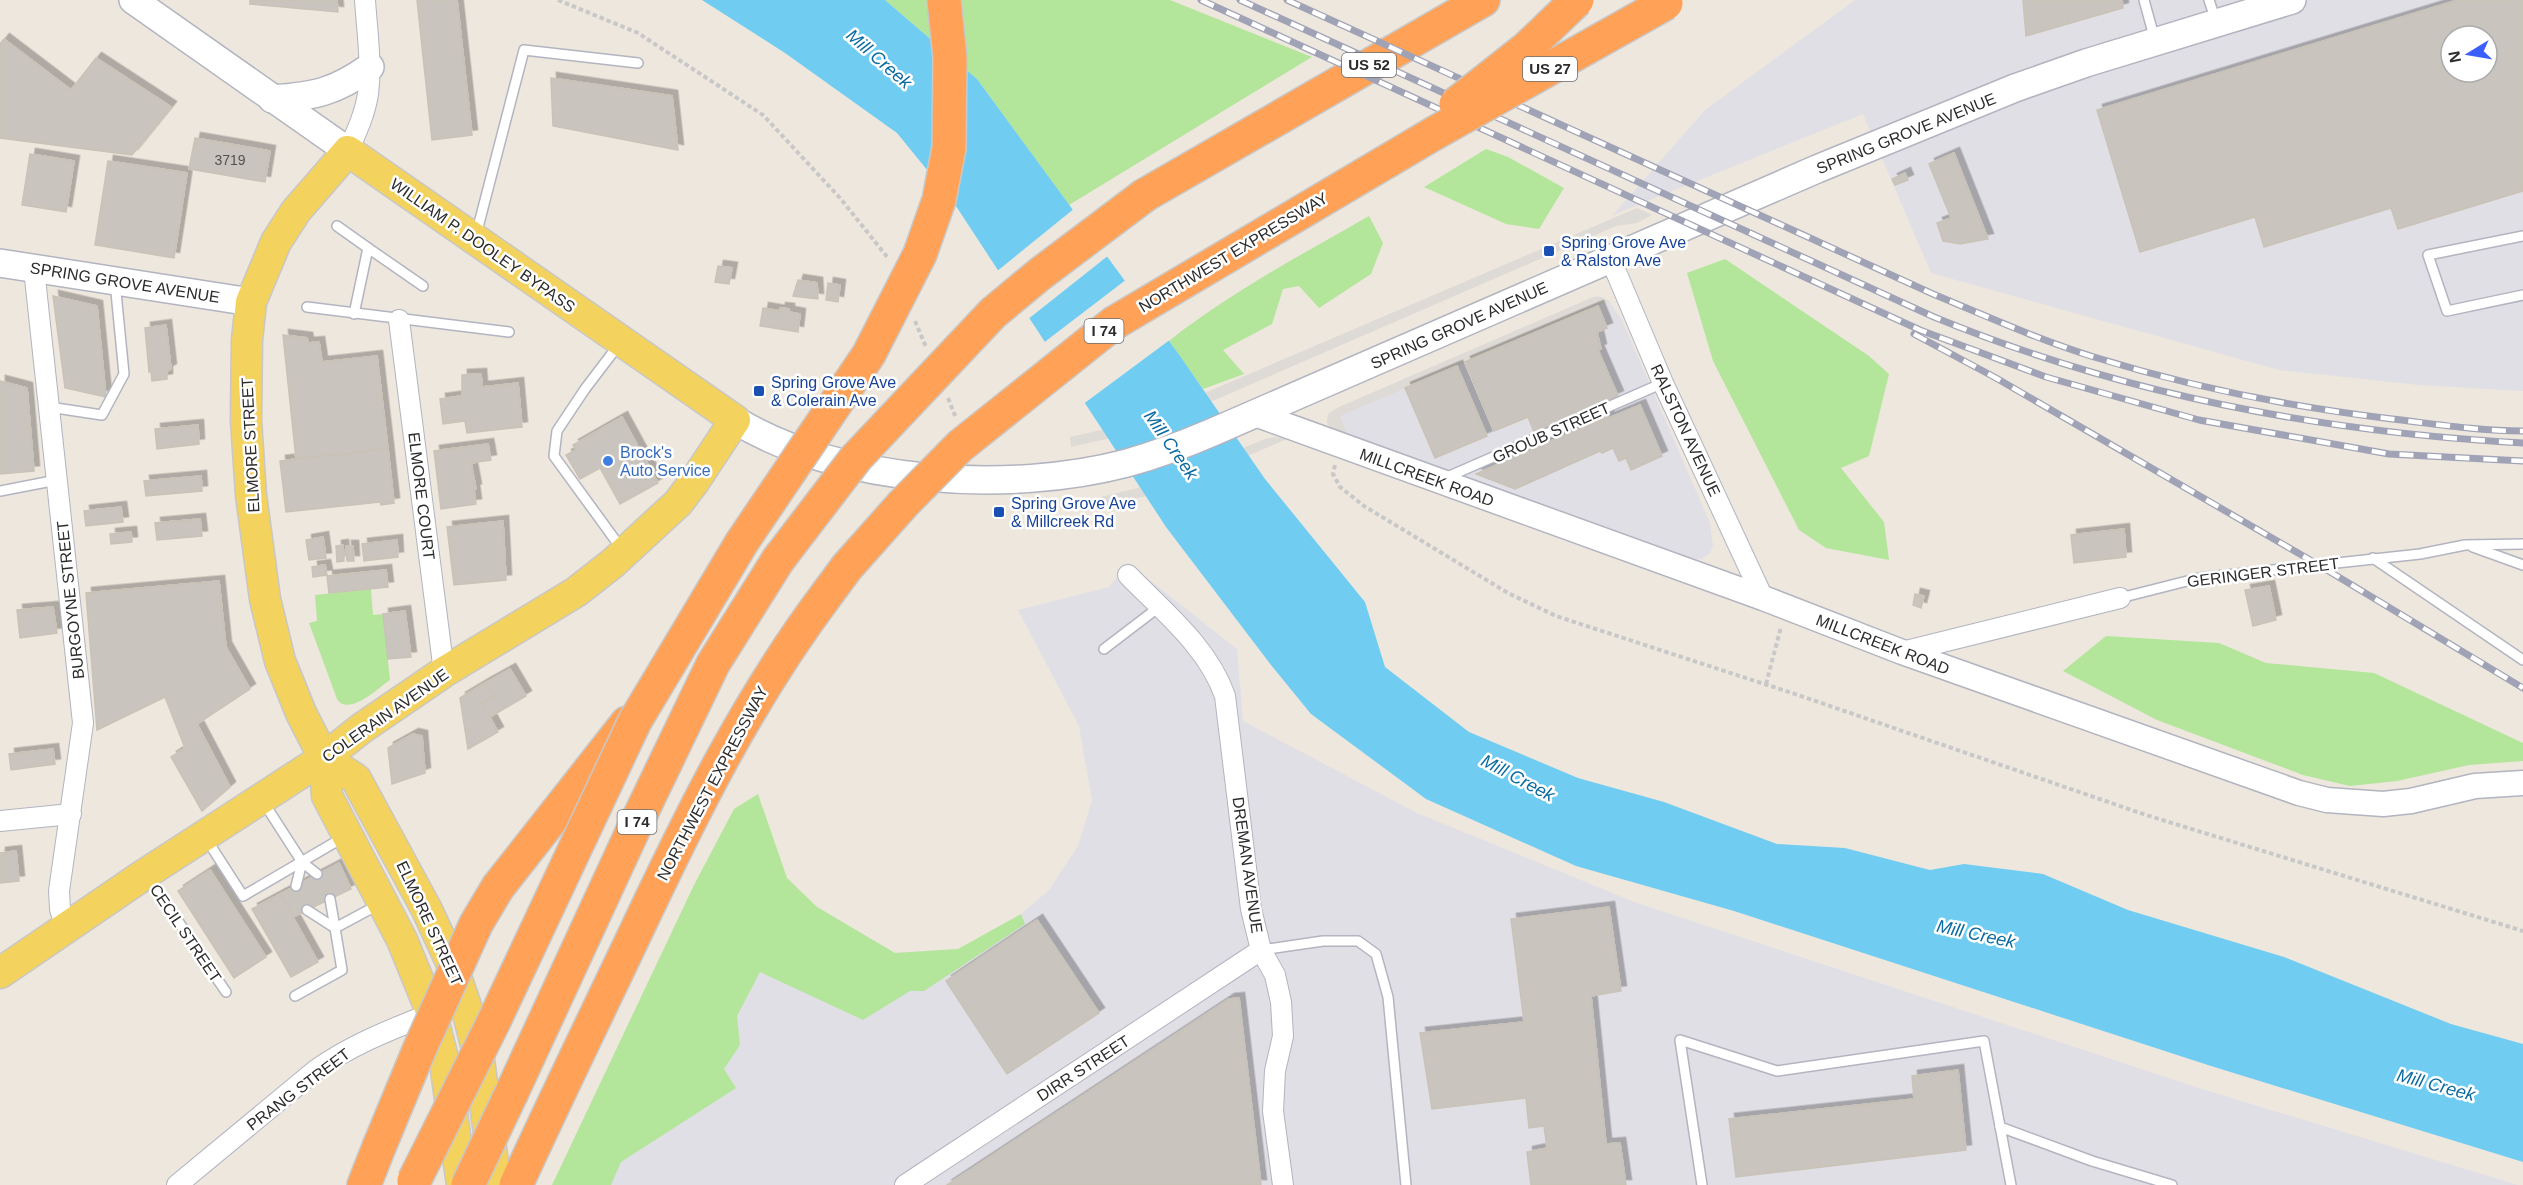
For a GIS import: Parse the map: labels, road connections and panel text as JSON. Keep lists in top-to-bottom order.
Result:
{
  "streets": {
    "highway": [
      "US 52",
      "US 27",
      "NORTHWEST EXPRESSWAY",
      "I 74"
    ],
    "main road": [
      "SPRING GROVE AVENUE",
      "WILLIAM P. DOOLEY BYPASS",
      "ELMORE STREET",
      "COLERAIN AVENUE"
    ],
    "street": [
      "RALSTON AVENUE",
      "MILLCREEK ROAD",
      "ELMORE COURT",
      "GERINGER STREET",
      "BURGOYNE STREET",
      "DREMAN AVENUE",
      "DIRR STREET",
      "PRANG STREET"
    ],
    "lane": ["GROUB STREET", "CECIL STREET"]
  },
  "crossings": [
    ["US 52", "I 74"],
    ["US 27", "NORTHWEST EXPRESSWAY"],
    ["SPRING GROVE AVENUE", "WILLIAM P. DOOLEY BYPASS"],
    ["SPRING GROVE AVENUE", "RALSTON AVENUE"],
    ["SPRING GROVE AVENUE", "ELMORE STREET"],
    ["SPRING GROVE AVENUE", "MILLCREEK ROAD"],
    ["SPRING GROVE AVENUE", "BURGOYNE STREET"],
    ["WILLIAM P. DOOLEY BYPASS", "ELMORE STREET"],
    ["WILLIAM P. DOOLEY BYPASS", "COLERAIN AVENUE"],
    ["NORTHWEST EXPRESSWAY", "ELMORE STREET"],
    ["RALSTON AVENUE", "GROUB STREET"],
    ["RALSTON AVENUE", "MILLCREEK ROAD"],
    ["GROUB STREET", "MILLCREEK ROAD"],
    ["ELMORE STREET", "COLERAIN AVENUE"],
    ["ELMORE STREET", "PRANG STREET"],
    ["MILLCREEK ROAD", "GERINGER STREET"],
    ["ELMORE COURT", "COLERAIN AVENUE"],
    ["BURGOYNE STREET", "COLERAIN AVENUE"],
    ["COLERAIN AVENUE", "CECIL STREET"],
    ["DREMAN AVENUE", "DIRR STREET"]
  ],
  "water": ["Mill Creek"],
  "places": {
    "transit": ["Spring Grove Ave & Ralston Ave", "Spring Grove Ave & Colerain Ave", "Spring Grove Ave & Millcreek Rd"],
    "other": ["Brock's Auto Service"]
  },
  "house_numbers": ["3719"],
  "north": "left"
}
